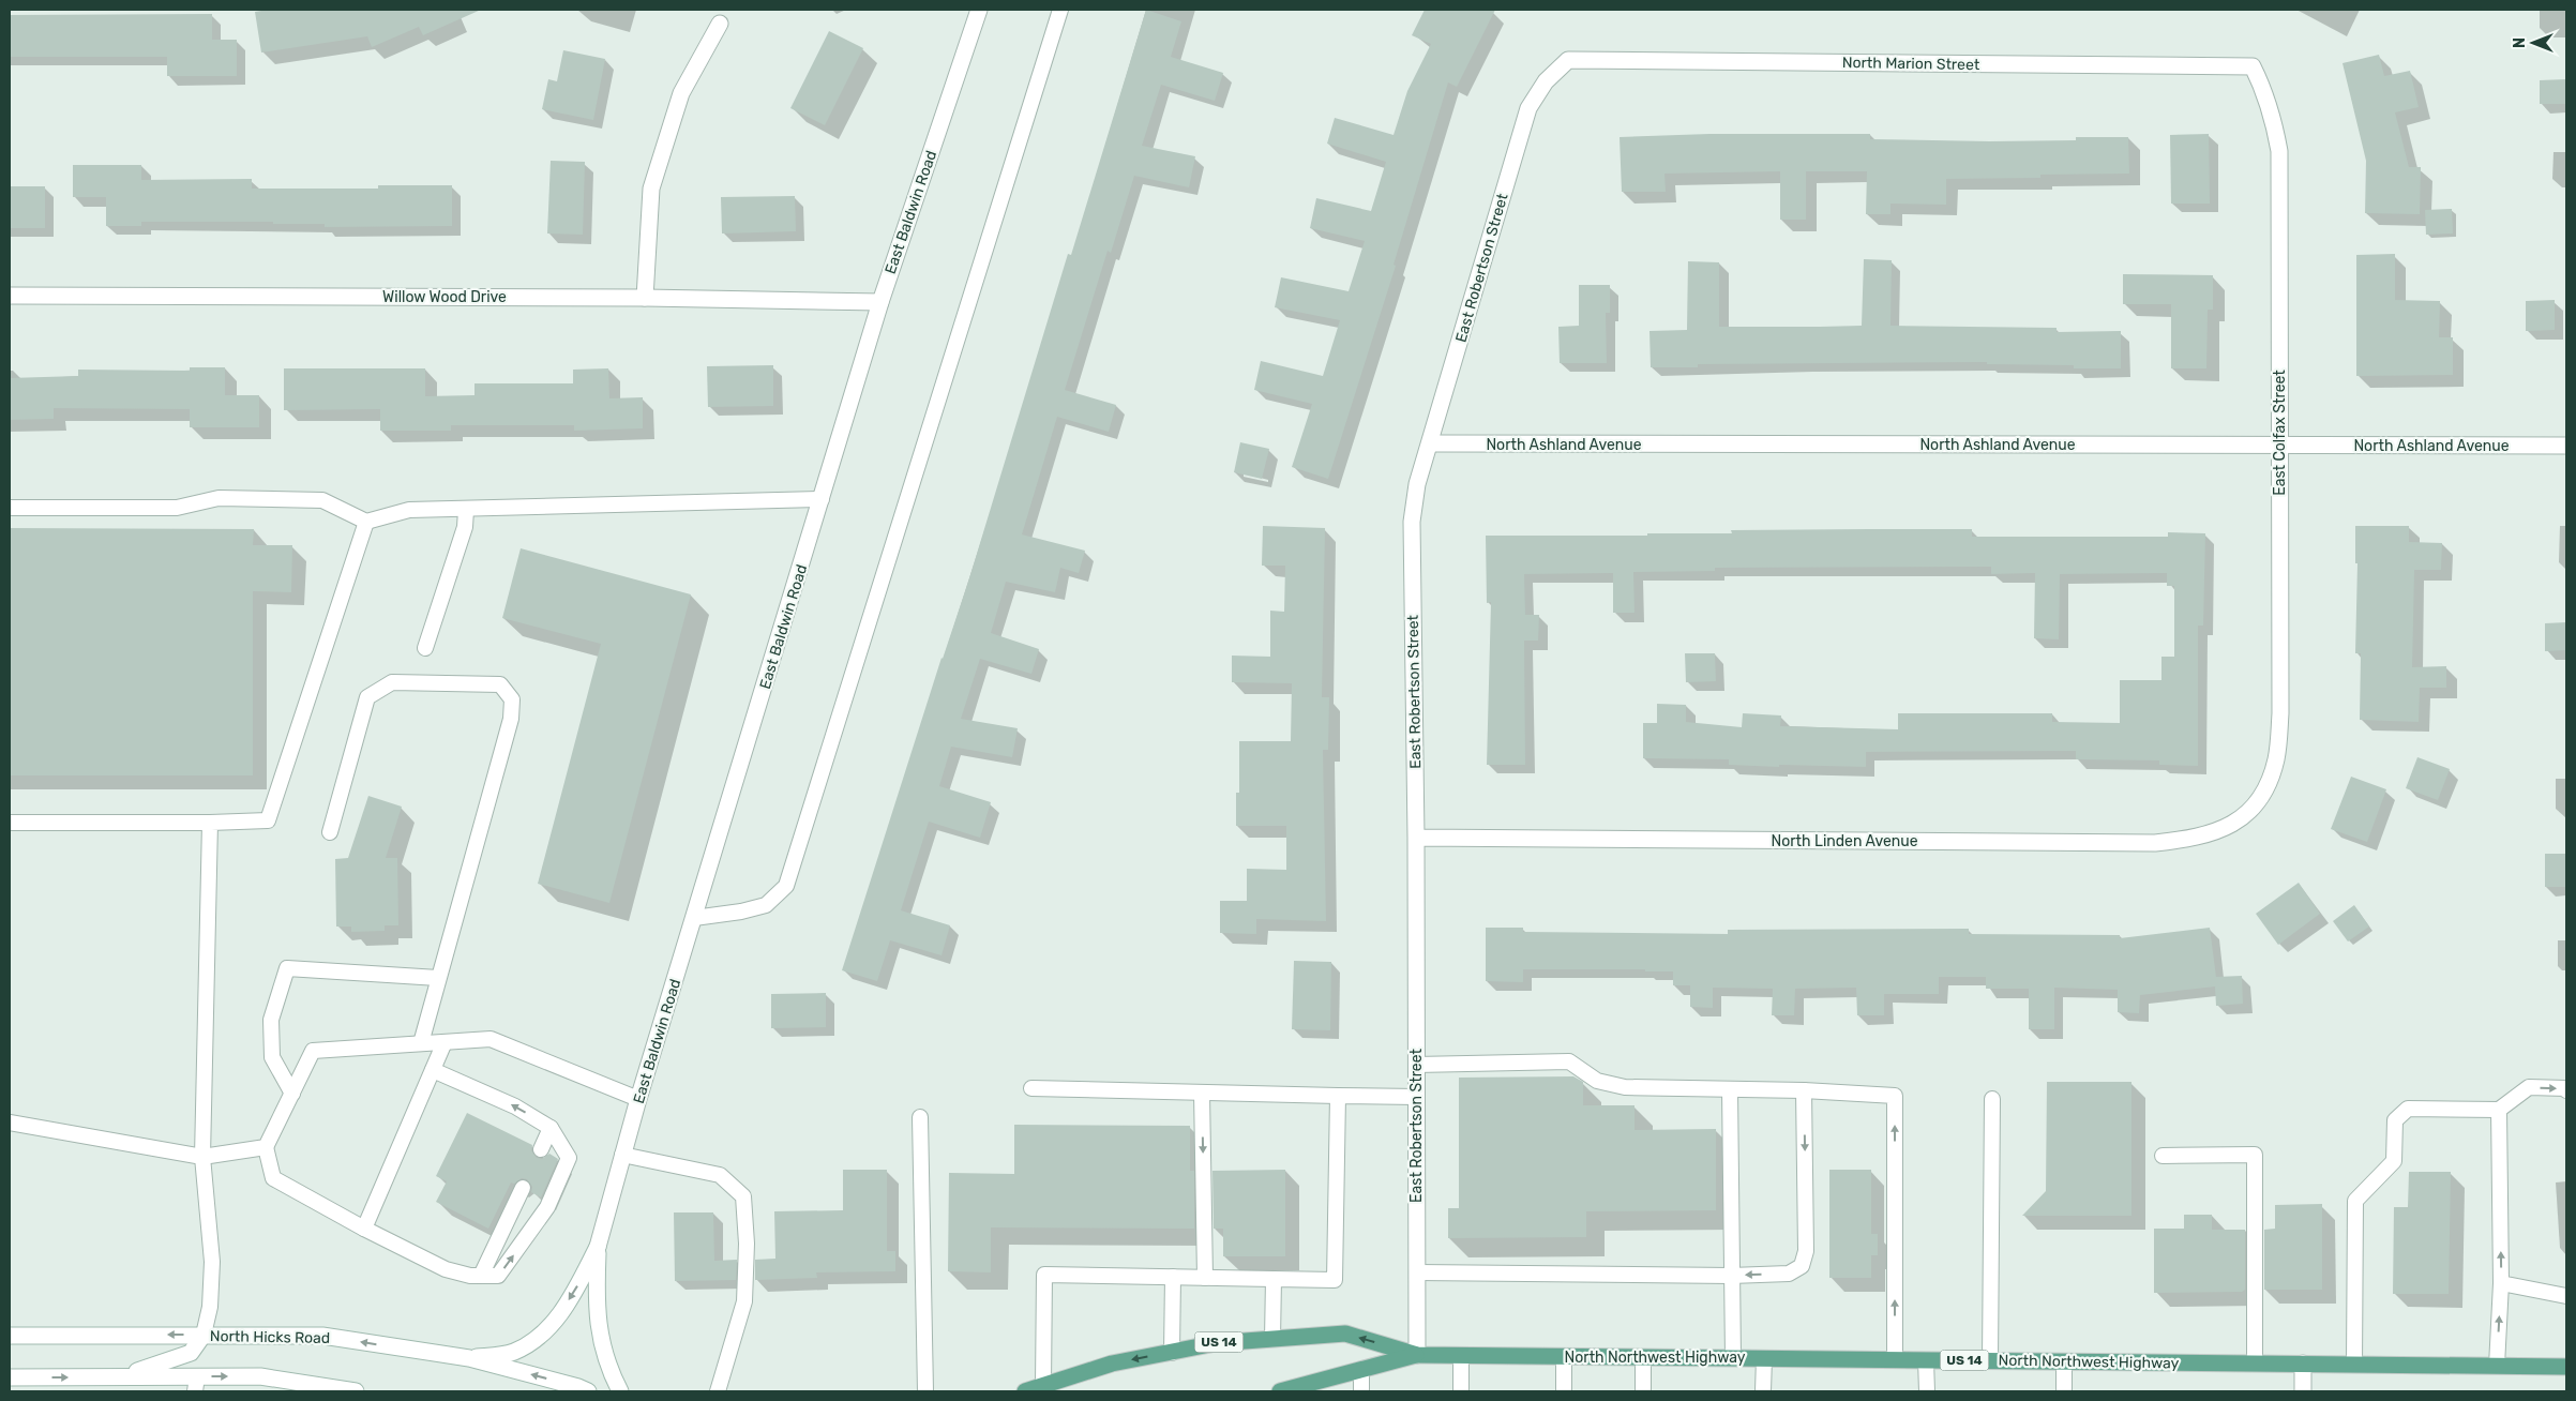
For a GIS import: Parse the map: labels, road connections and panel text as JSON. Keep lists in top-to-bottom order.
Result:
{
  "streets": {
    "main road": ["US 14", "North Northwest Highway"],
    "street": [
      "North Marion Street",
      "East Baldwin Road",
      "East Robertson Street",
      "Willow Wood Drive",
      "East Colfax Street",
      "North Ashland Avenue",
      "North Linden Avenue",
      "North Hicks Road"
    ]
  },
  "crossings": [
    ["North Marion Street", "East Robertson Street"],
    ["North Marion Street", "East Colfax Street"],
    ["East Baldwin Road", "Willow Wood Drive"],
    ["East Robertson Street", "North Ashland Avenue"],
    ["East Robertson Street", "North Linden Avenue"],
    ["East Robertson Street", "US 14"],
    ["East Robertson Street", "North Northwest Highway"],
    ["East Colfax Street", "North Ashland Avenue"],
    ["East Colfax Street", "North Linden Avenue"],
    ["US 14", "North Northwest Highway"]
  ],
  "north": "left"
}
